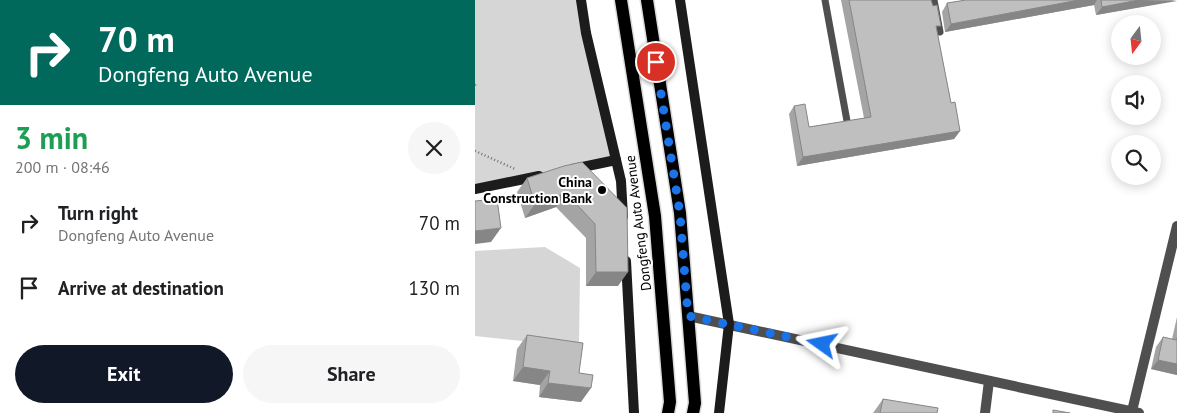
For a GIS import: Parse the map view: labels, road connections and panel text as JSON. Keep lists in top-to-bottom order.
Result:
{
  "streets": {
    "main road": ["Dongfeng Auto Avenue"]
  },
  "places": ["China Construction Bank"],
  "north": "bottom",
  "page": {
    "turn": ["70 m", "Dongfeng Auto Avenue"],
    "heading": ["3 min", "200 m · 08:46"],
    "list": [
      {
        "name": "Turn right",
        "note": "Dongfeng Auto Avenue",
        "value": "70 m"
      },
      {
        "name": "Arrive at destination",
        "value": "130 m"
      }
    ],
    "buttons": ["Exit", "Share"]
  }
}
